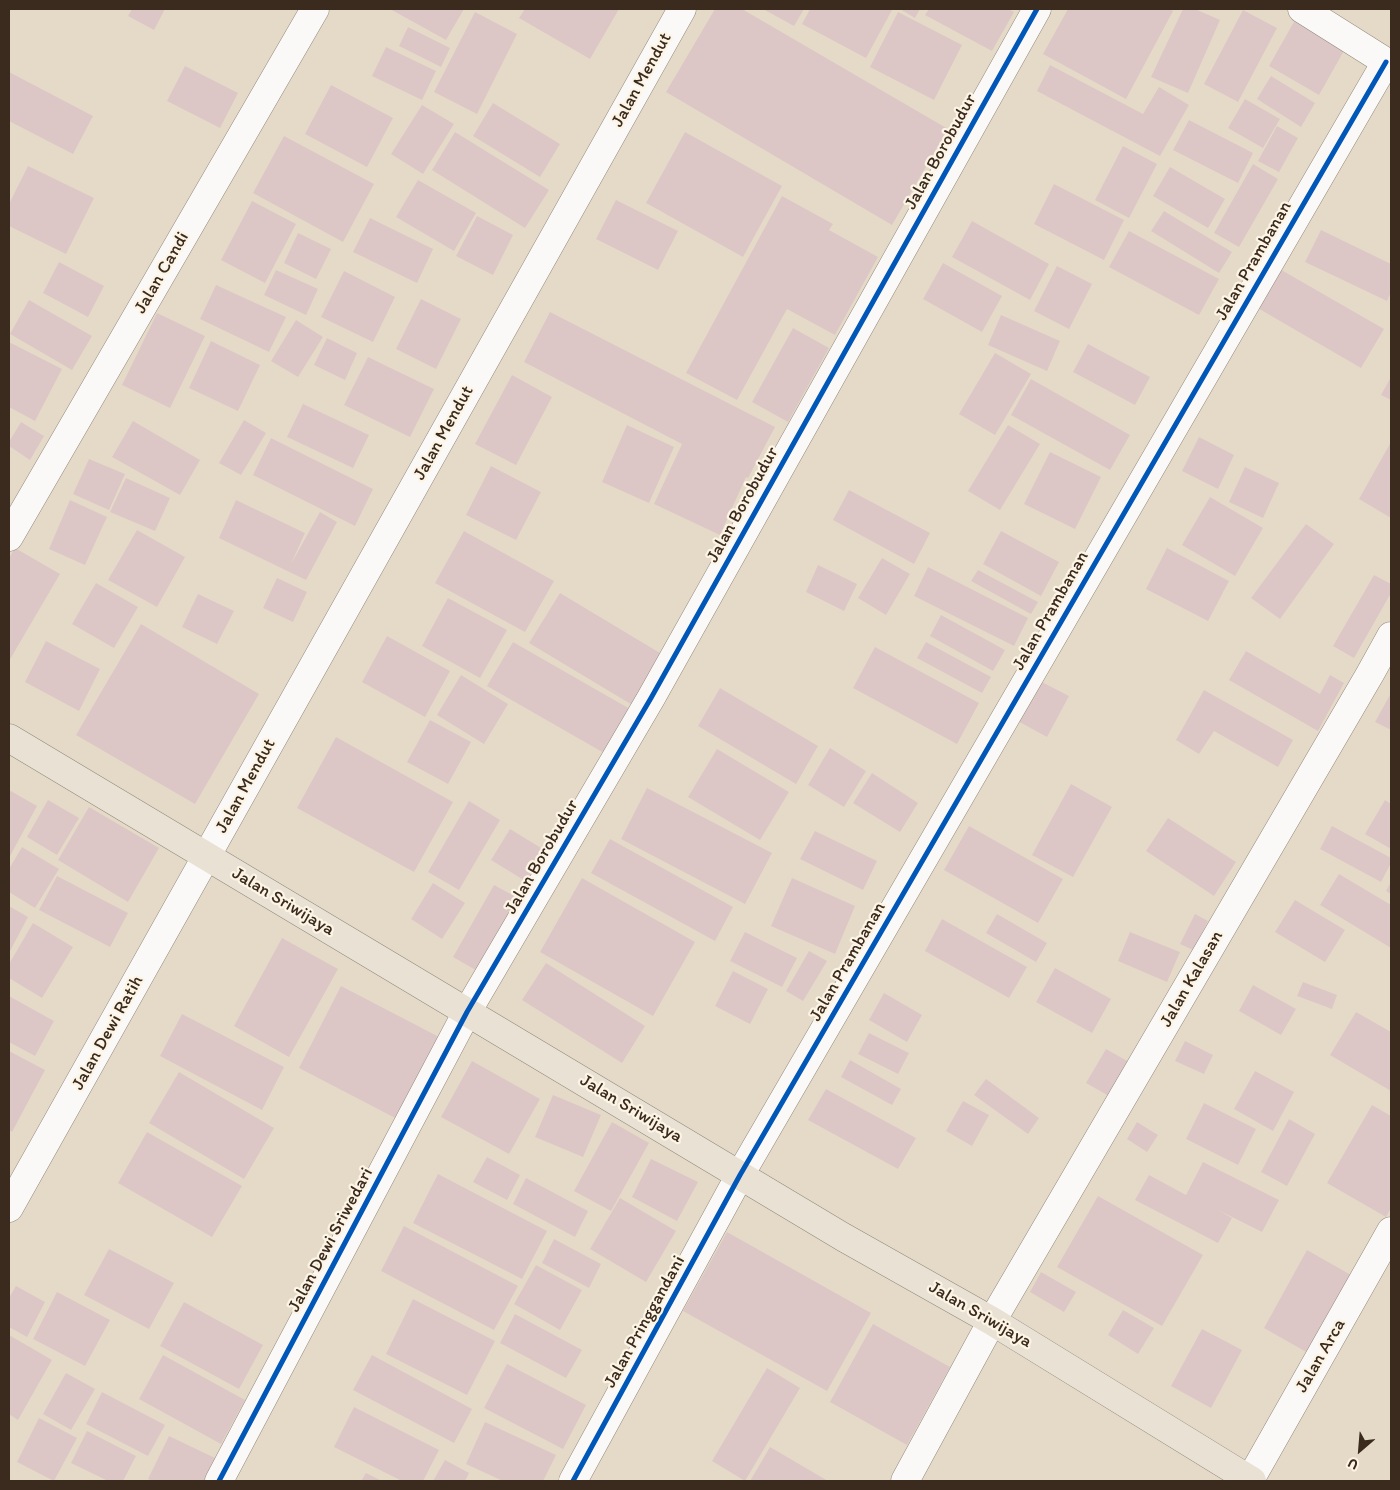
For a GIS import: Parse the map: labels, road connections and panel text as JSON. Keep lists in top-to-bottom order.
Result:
{
  "streets": {
    "main road": ["Jalan Sriwijaya"],
    "street": [
      "Jalan Mendut",
      "Jalan Borobudur",
      "Jalan Prambanan",
      "Jalan Candi",
      "Jalan Kalasan",
      "Jalan Dewi Ratih",
      "Jalan Dewi Sriwedari",
      "Jalan Pringgandani",
      "Jalan Arca"
    ]
  },
  "crossings": [
    ["Jalan Mendut", "Jalan Sriwijaya"],
    ["Jalan Mendut", "Jalan Dewi Ratih"],
    ["Jalan Borobudur", "Jalan Sriwijaya"],
    ["Jalan Borobudur", "Jalan Dewi Sriwedari"],
    ["Jalan Prambanan", "Jalan Sriwijaya"],
    ["Jalan Prambanan", "Jalan Pringgandani"],
    ["Jalan Sriwijaya", "Jalan Kalasan"],
    ["Jalan Sriwijaya", "Jalan Dewi Ratih"],
    ["Jalan Sriwijaya", "Jalan Dewi Sriwedari"],
    ["Jalan Sriwijaya", "Jalan Pringgandani"],
    ["Jalan Sriwijaya", "Jalan Arca"]
  ],
  "north": "bottom left"
}
